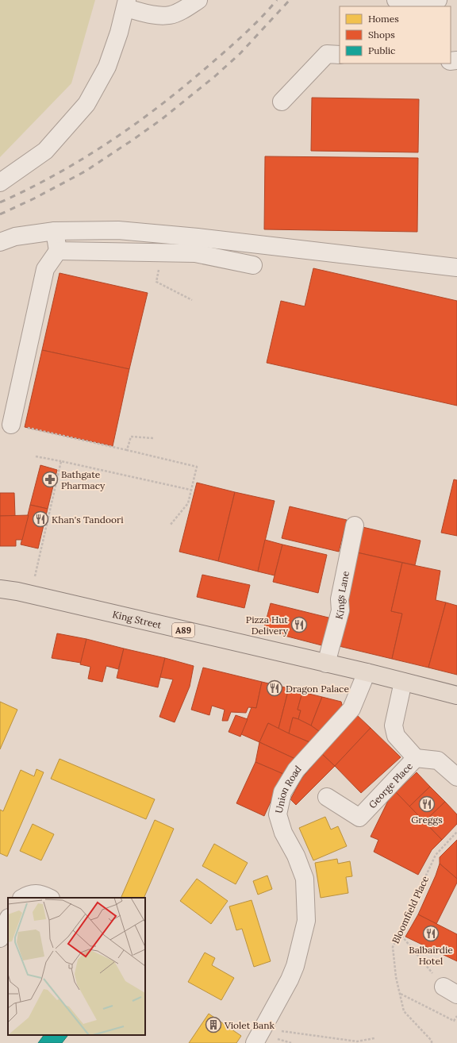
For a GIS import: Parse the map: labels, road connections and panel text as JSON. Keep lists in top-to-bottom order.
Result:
{
  "streets": {
    "main road": ["King Street", "A89"],
    "street": ["Kings Lane", "George Place", "Union Road"],
    "path": ["Bloomfield Place"]
  },
  "crossings": [
    ["Kings Lane", "King Street"],
    ["King Street", "A89"],
    ["King Street", "Union Road"],
    ["A89", "George Place"],
    ["A89", "Union Road"]
  ],
  "places": {
    "pharmacy": ["Bathgate Pharmacy"],
    "restaurant": [
      "Khan's Tandoori",
      "Pizza Hut Delivery",
      "Dragon Palace",
      "Greggs",
      "Balbairdie Hotel"
    ],
    "building": ["Violet Bank"]
  },
  "legend": ["Homes", "Shops", "Public"]
}
